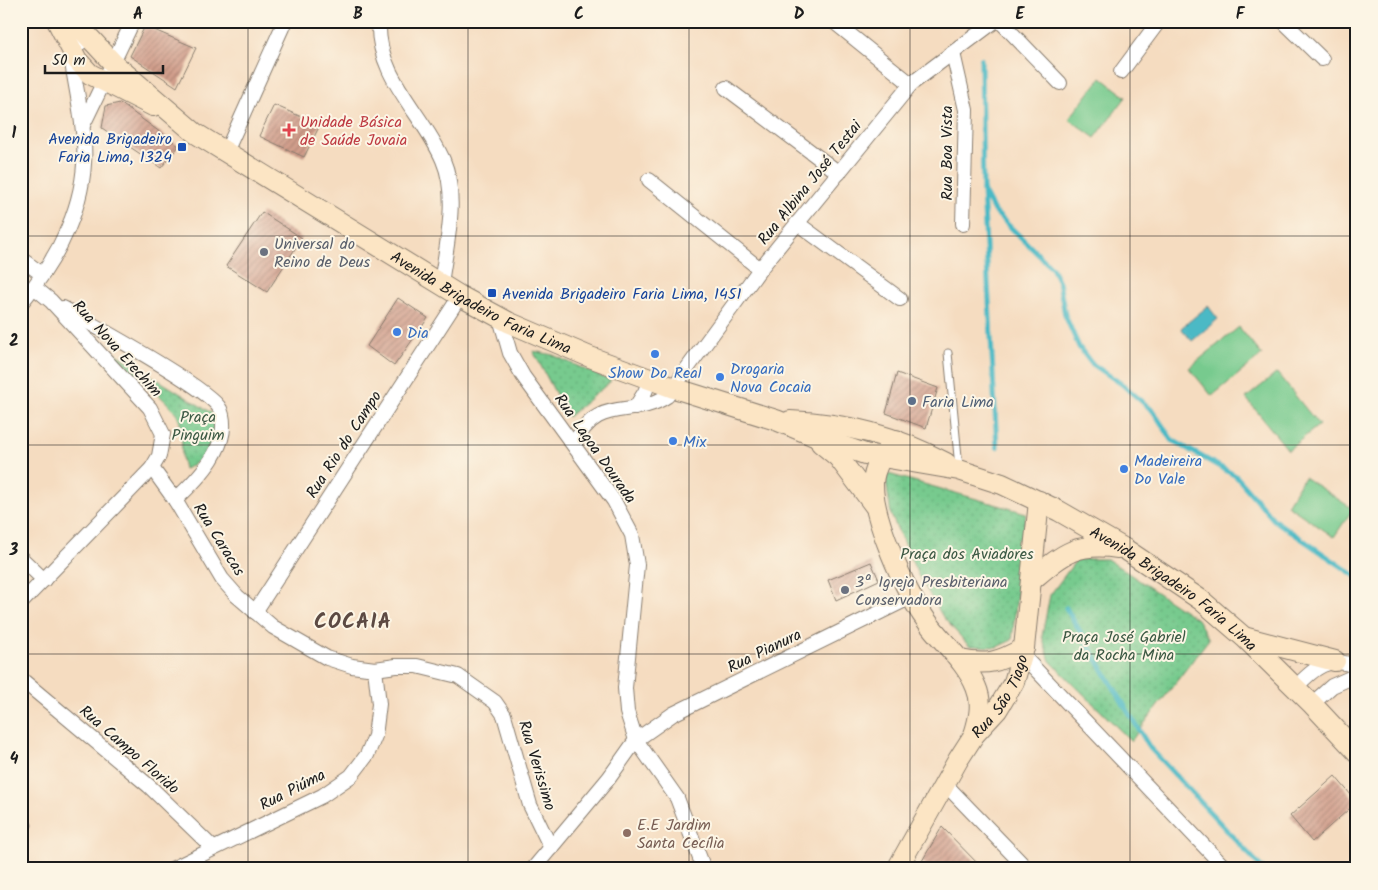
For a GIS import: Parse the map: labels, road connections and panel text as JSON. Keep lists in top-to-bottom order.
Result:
{
  "streets": {
    "main road": ["Avenida Brigadeiro Faria Lima", "Rua São Tiago"],
    "street": [
      "Rua Boa Vista",
      "Rua Albina José Testai",
      "Rua Nova Erechim",
      "Rua Rio do Campo",
      "Rua Lagoa Dourada",
      "Rua Caracas",
      "Rua Pianura",
      "Rua Campo Florido",
      "Rua Verissimo",
      "Rua Piúma"
    ]
  },
  "crossings": [
    ["Rua Boa Vista", "Rua Albina José Testai"],
    ["Rua Albina José Testai", "Avenida Brigadeiro Faria Lima"],
    ["Avenida Brigadeiro Faria Lima", "Rua Rio do Campo"],
    ["Avenida Brigadeiro Faria Lima", "Rua Lagoa Dourada"],
    ["Avenida Brigadeiro Faria Lima", "Rua São Tiago"],
    ["Rua Nova Erechim", "Rua Caracas"],
    ["Rua Rio do Campo", "Rua Caracas"],
    ["Rua Lagoa Dourada", "Rua Pianura"],
    ["Rua Caracas", "Rua Verissimo"],
    ["Rua Caracas", "Rua Piúma"],
    ["Rua Campo Florido", "Rua Piúma"],
    ["Rua Verissimo", "Rua Piúma"]
  ],
  "districts": ["COCAIA"],
  "parks": ["Praça Pinguim", "Praça dos Aviadores", "Praça José Gabriel da Rocha Mina"],
  "places": {
    "health": ["Unidade Básica de Saúde Jovaia"],
    "transit": ["Avenida Brigadeiro Faria Lima, 1324", "Avenida Brigadeiro Faria Lima, 1451"],
    "other": [
      "Universal do Reino de Deus",
      "Dia",
      "Show Do Real",
      "Drogaria Nova Cocaia",
      "Faria Lima",
      "Mix",
      "Madeireira Do Vale",
      "3ª Igreja Presbiteriana Conservadora",
      "E.E Jardim Santa Cecília"
    ]
  },
  "scale_bar": "50 m",
  "grid": {
    "columns": [
      "A",
      "B",
      "C",
      "D",
      "E",
      "F"
    ],
    "rows": [
      "1",
      "2",
      "3",
      "4"
    ]
  }
}
